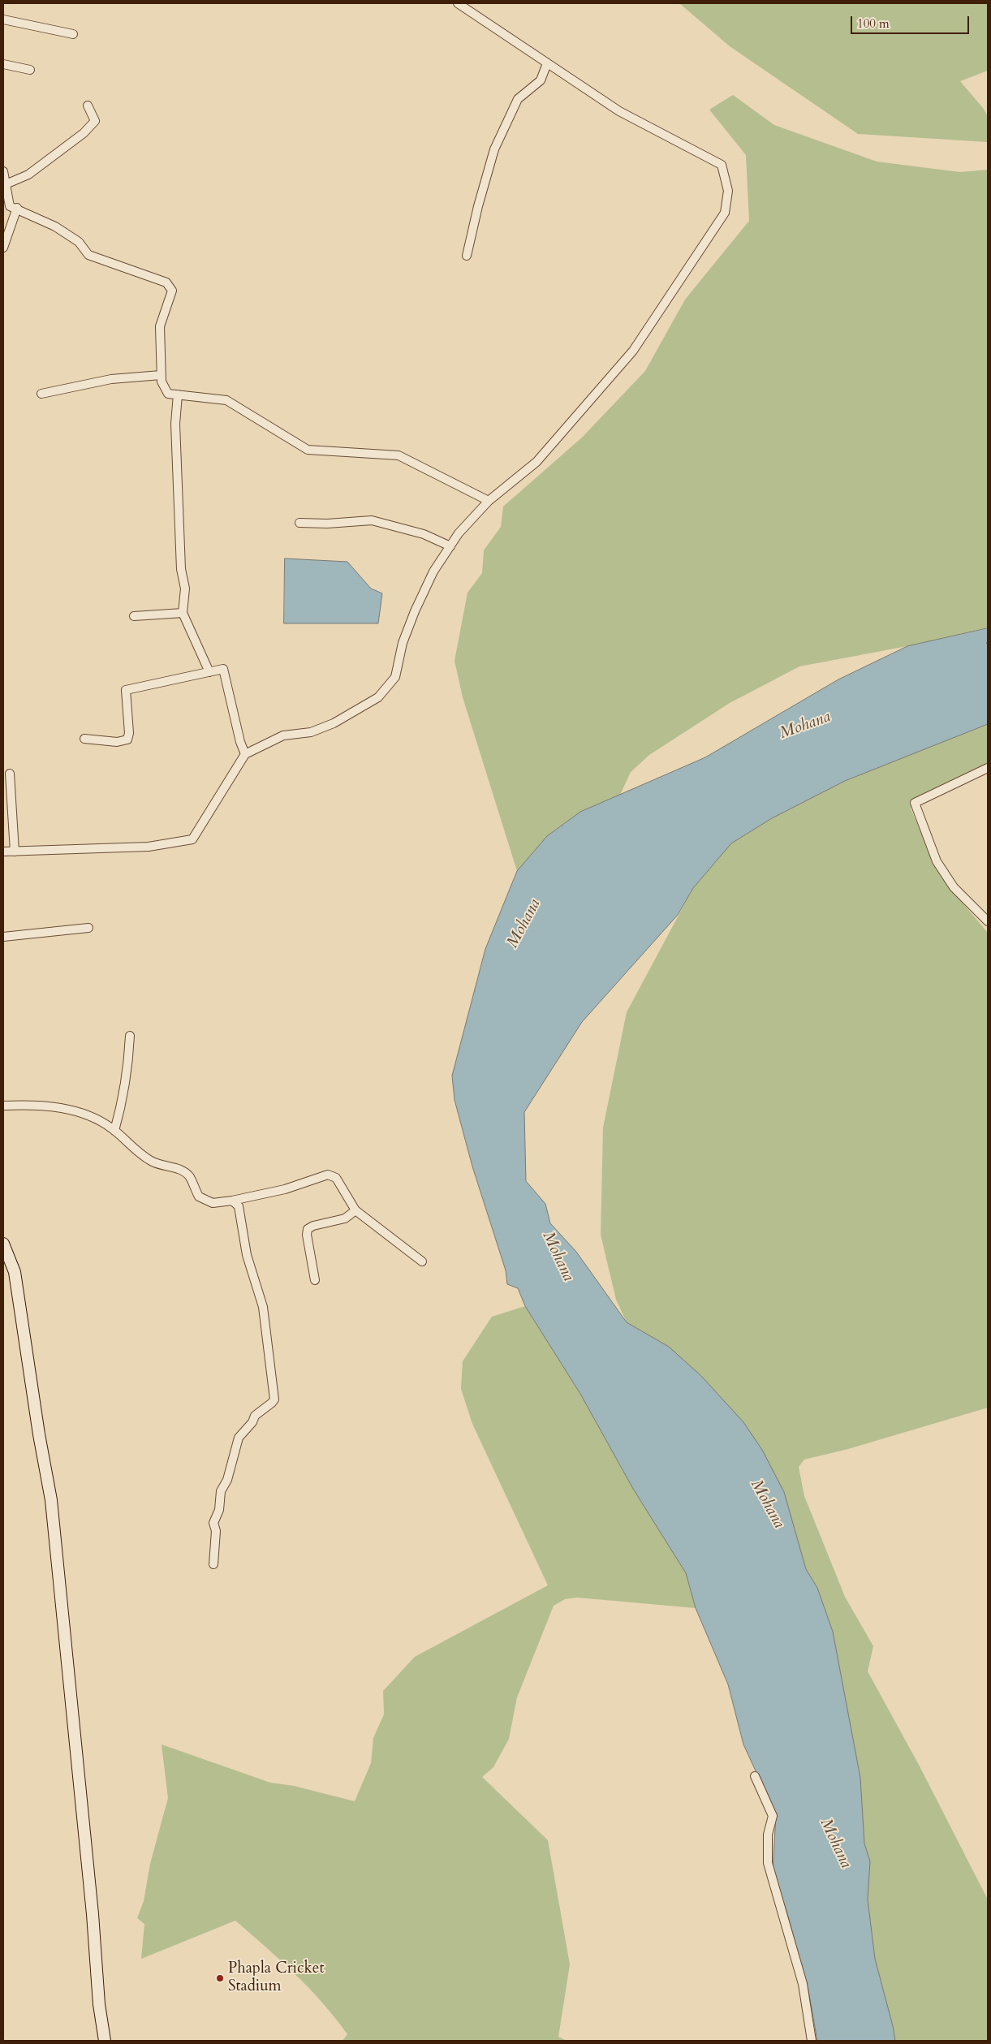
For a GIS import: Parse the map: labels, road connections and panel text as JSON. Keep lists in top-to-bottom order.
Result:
{
  "water": ["Mohana"],
  "places": ["Phapla Cricket Stadium"],
  "scale_bar": "100 m"
}
